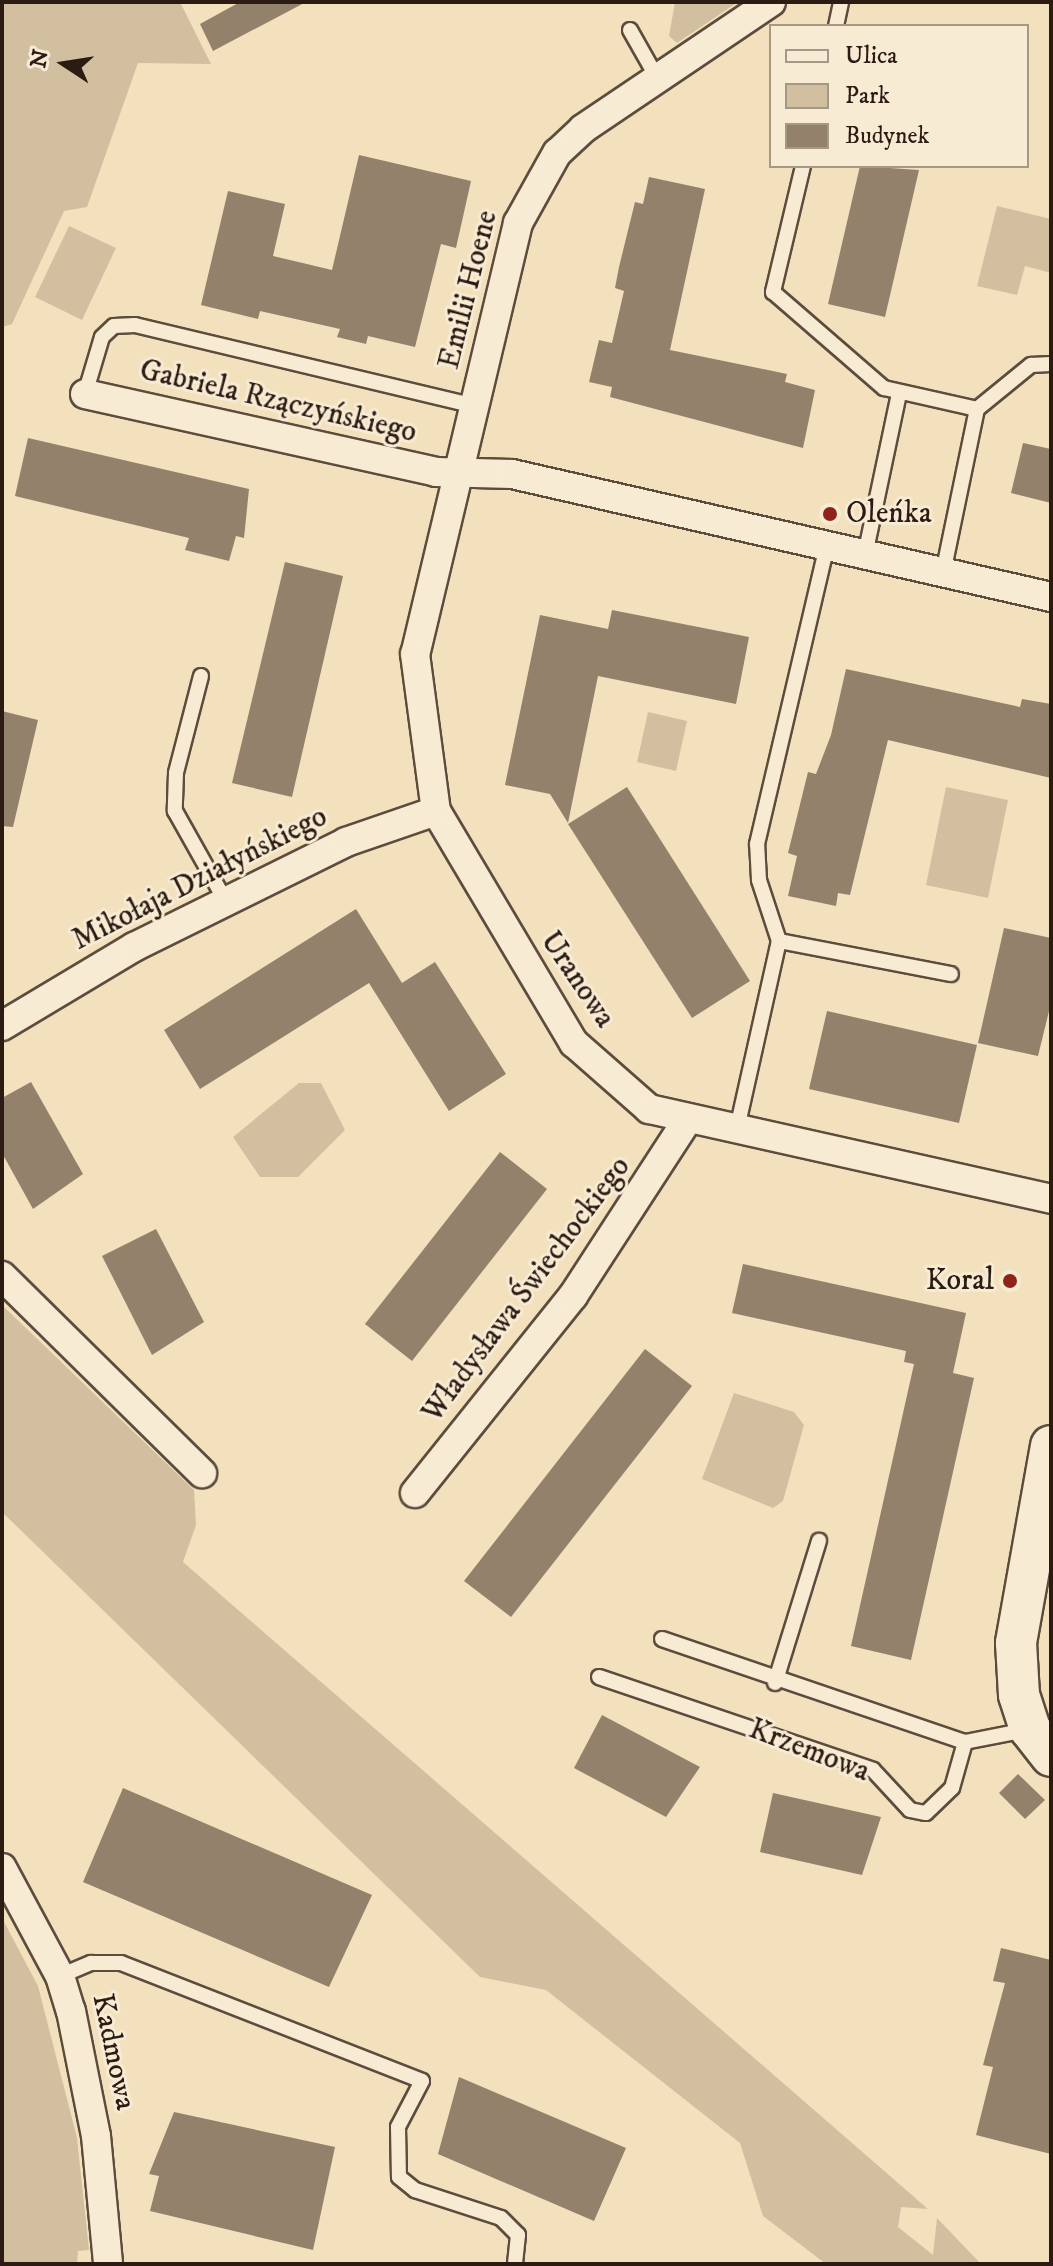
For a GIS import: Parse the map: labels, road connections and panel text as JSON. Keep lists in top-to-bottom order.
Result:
{
  "streets": {
    "street": [
      "Emilii Hoene",
      "Gabriela Rzączyńskiego",
      "Mikołaja Działyńskiego",
      "Uranowa",
      "Władysława Świechockiego",
      "Kadmowa"
    ],
    "lane": ["Krzemowa"]
  },
  "crossings": [
    ["Emilii Hoene", "Gabriela Rzączyńskiego"],
    ["Emilii Hoene", "Uranowa"],
    ["Gabriela Rzączyńskiego", "Uranowa"],
    ["Mikołaja Działyńskiego", "Uranowa"],
    ["Uranowa", "Władysława Świechockiego"]
  ],
  "places": ["Oleńka", "Koral"],
  "legend": ["Ulica", "Park", "Budynek"],
  "north": "left"
}
